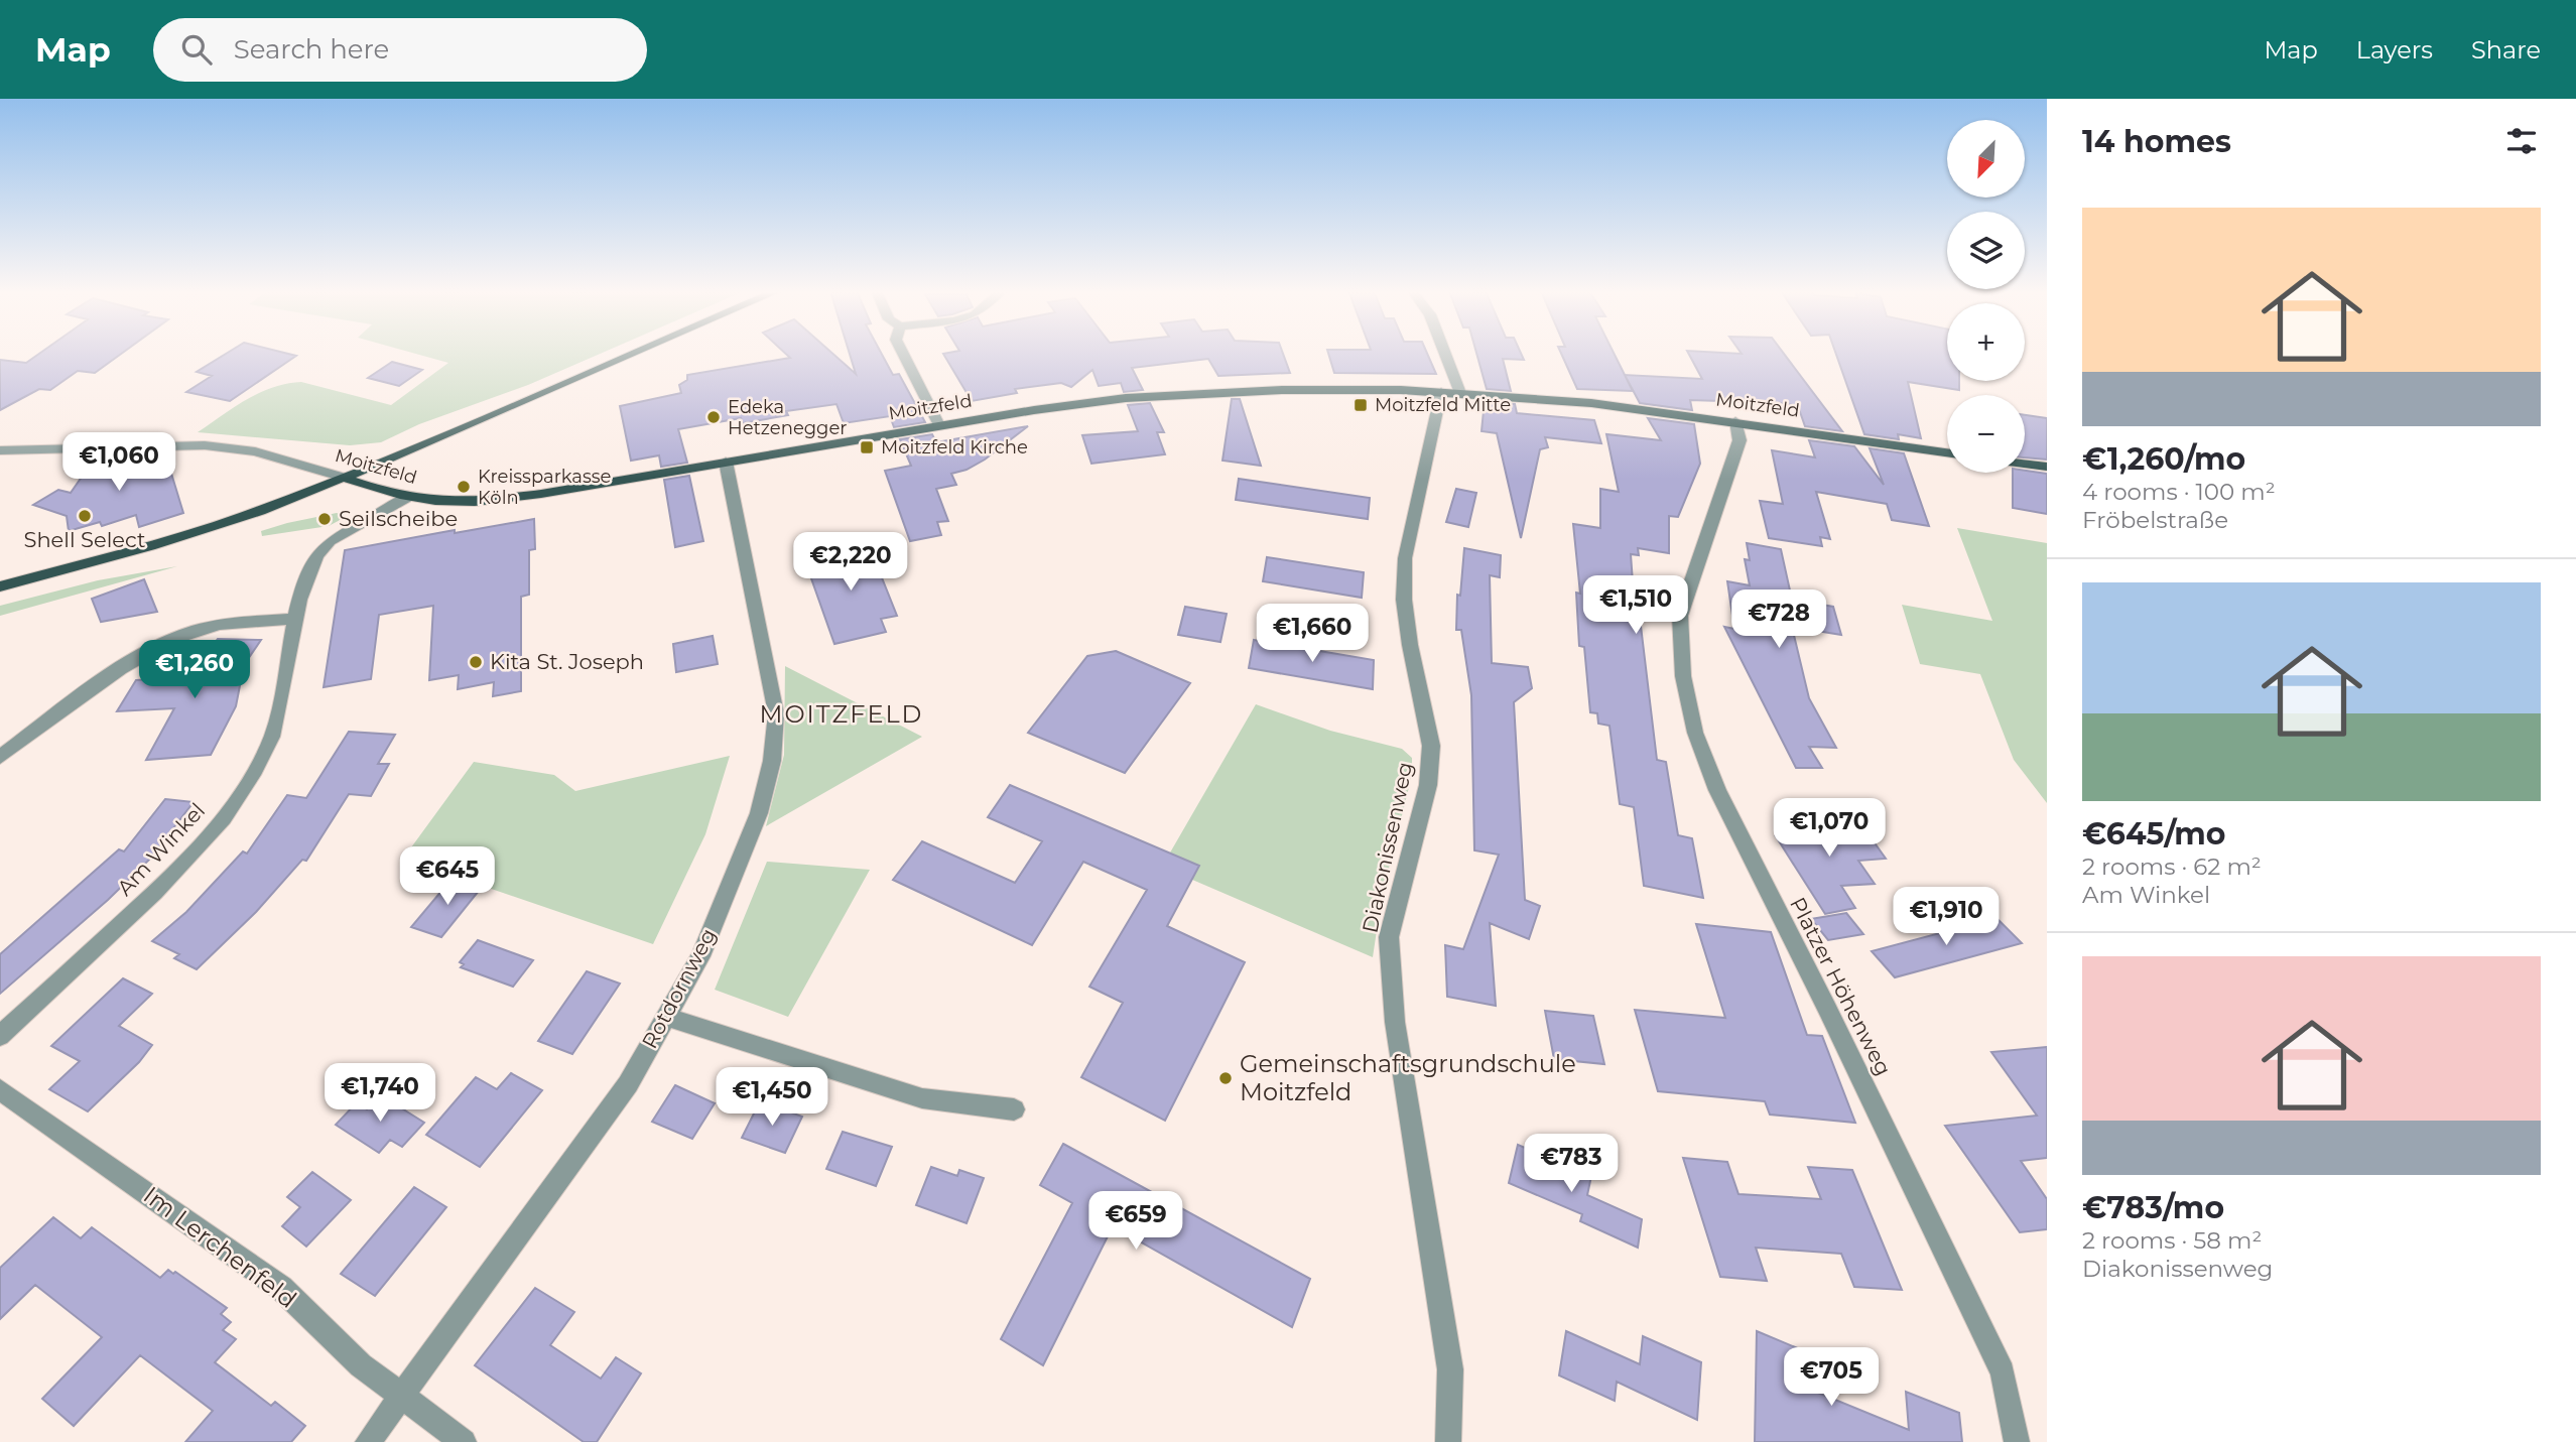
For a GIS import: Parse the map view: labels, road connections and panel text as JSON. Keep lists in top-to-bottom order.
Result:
{
  "streets": {
    "main road": ["Moitzfeld"],
    "street": [
      "Diakonissenweg",
      "Am Winkel",
      "Platzer Höhenweg",
      "Rotdornweg",
      "Im Lerchenfeld"
    ]
  },
  "crossings": [
    ["Moitzfeld", "Diakonissenweg"],
    ["Moitzfeld", "Am Winkel"],
    ["Moitzfeld", "Platzer Höhenweg"],
    ["Moitzfeld", "Rotdornweg"],
    ["Rotdornweg", "Im Lerchenfeld"]
  ],
  "districts": ["MOITZFELD"],
  "places": {
    "transit": ["Moitzfeld Mitte", "Moitzfeld Kirche"],
    "other": [
      "Edeka Hetzenegger",
      "Kreissparkasse Köln",
      "Shell Select",
      "Seilscheibe",
      "Kita St. Joseph",
      "Gemeinschaftsgrundschule Moitzfeld"
    ]
  },
  "north": "bottom left",
  "page": {
    "header": "Map",
    "search": "Search here",
    "nav": ["Map", "Layers", "Share"],
    "heading": "14 homes",
    "map_buttons": ["+", "−"],
    "list": [
      {
        "name": "€1,260/mo",
        "note": "4 rooms · 100 m² · Fröbelstraße"
      },
      {
        "name": "€645/mo",
        "note": "2 rooms · 62 m² · Am Winkel"
      },
      {
        "name": "€783/mo",
        "note": "2 rooms · 58 m² · Diakonissenweg"
      }
    ],
    "price": [
      "€1,060",
      "€2,220",
      "€1,510",
      "€728",
      "€1,660",
      "€1,260",
      "€1,070",
      "€645",
      "€1,910",
      "€1,740",
      "€1,450",
      "€783",
      "€659",
      "€705"
    ]
  }
}
